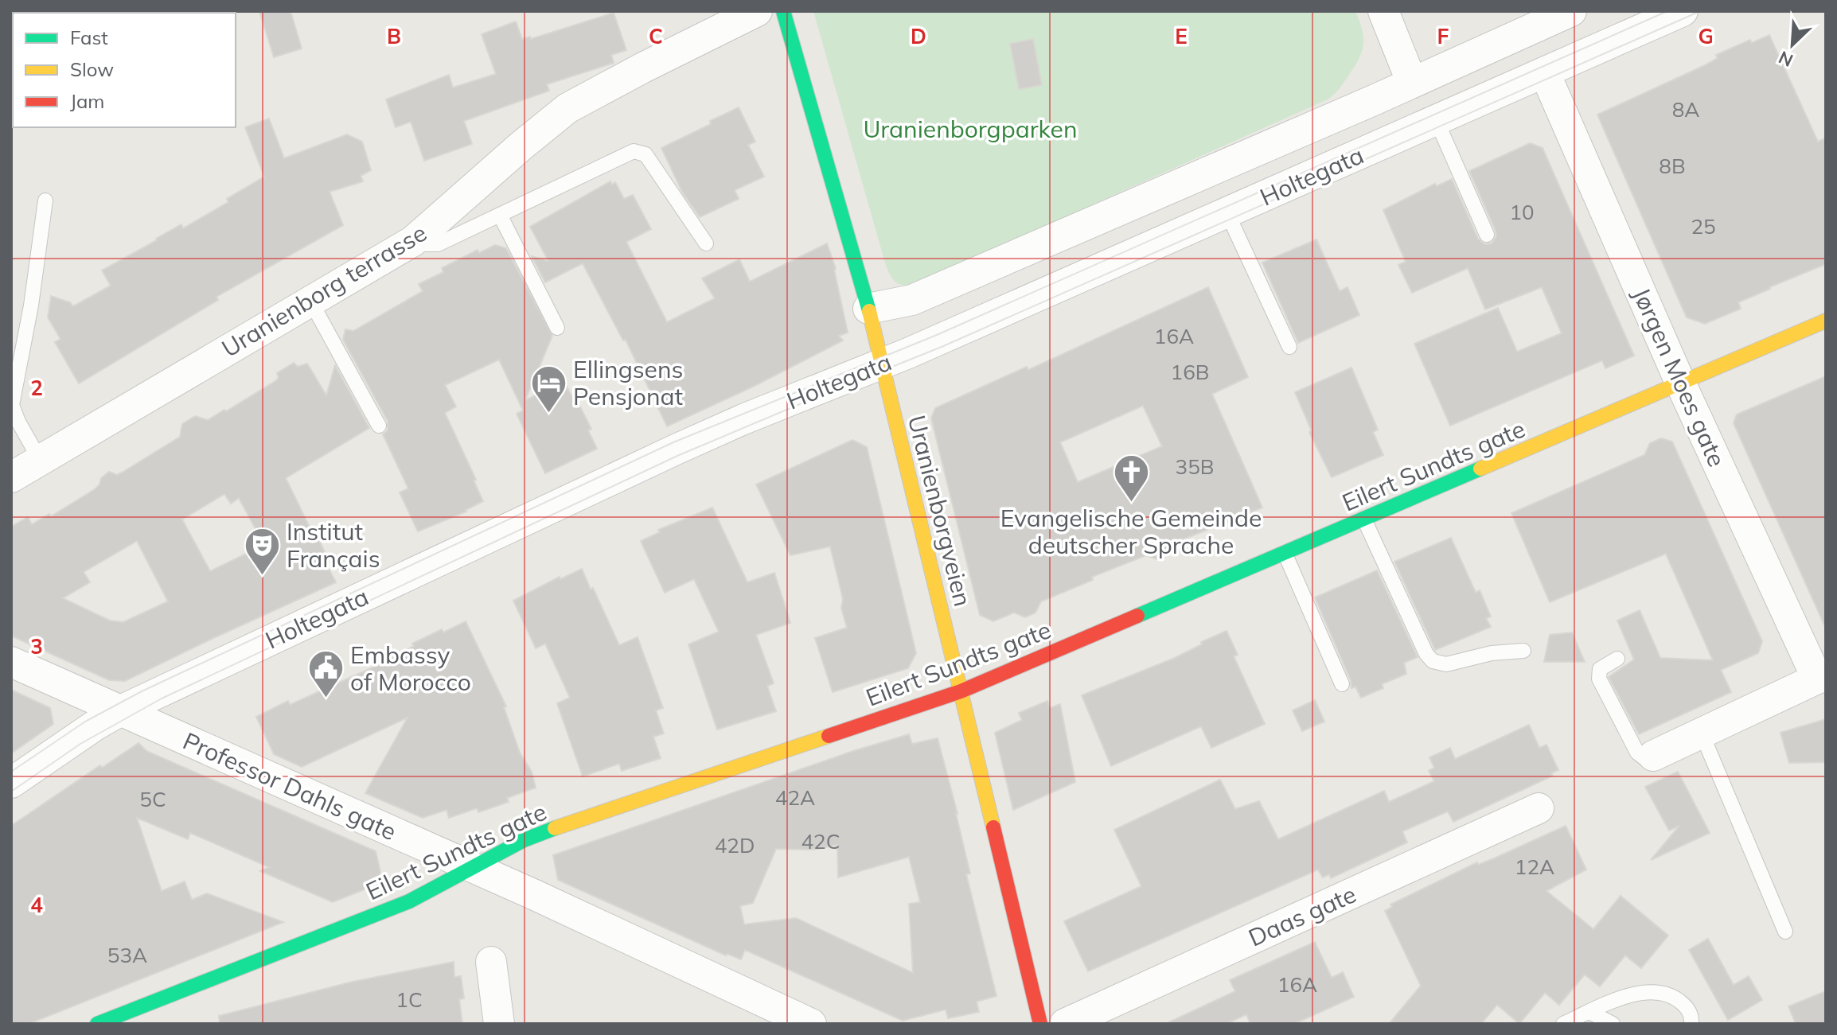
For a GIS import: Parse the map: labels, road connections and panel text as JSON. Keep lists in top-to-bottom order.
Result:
{
  "streets": {
    "street": [
      "Holtegata",
      "Uranienborg terrasse",
      "Jørgen Moes gate",
      "Eilert Sundts gate",
      "Uranienborgveien",
      "Professor Dahls gate",
      "Daas gate"
    ]
  },
  "crossings": [
    ["Holtegata", "Jørgen Moes gate"],
    ["Holtegata", "Uranienborgveien"],
    ["Holtegata", "Professor Dahls gate"],
    ["Jørgen Moes gate", "Eilert Sundts gate"],
    ["Eilert Sundts gate", "Uranienborgveien"],
    ["Eilert Sundts gate", "Professor Dahls gate"]
  ],
  "parks": ["Uranienborgparken"],
  "places": {
    "hotel": ["Ellingsens Pensjonat"],
    "church": ["Evangelische Gemeinde deutscher Sprache"],
    "theatre": ["Institut Français"],
    "public building": ["Embassy of Morocco"]
  },
  "house_numbers": [
    "8A",
    "8B",
    "10",
    "25",
    "16A",
    "16B",
    "35B",
    "42A",
    "5C",
    "42C",
    "42D",
    "12A",
    "53A",
    "16A",
    "1C"
  ],
  "legend": ["Fast", "Slow", "Jam"],
  "north": "bottom left",
  "grid": {
    "columns": [
      "B",
      "C",
      "D",
      "E",
      "F",
      "G"
    ],
    "rows": ["2", "3", "4"]
  }
}
